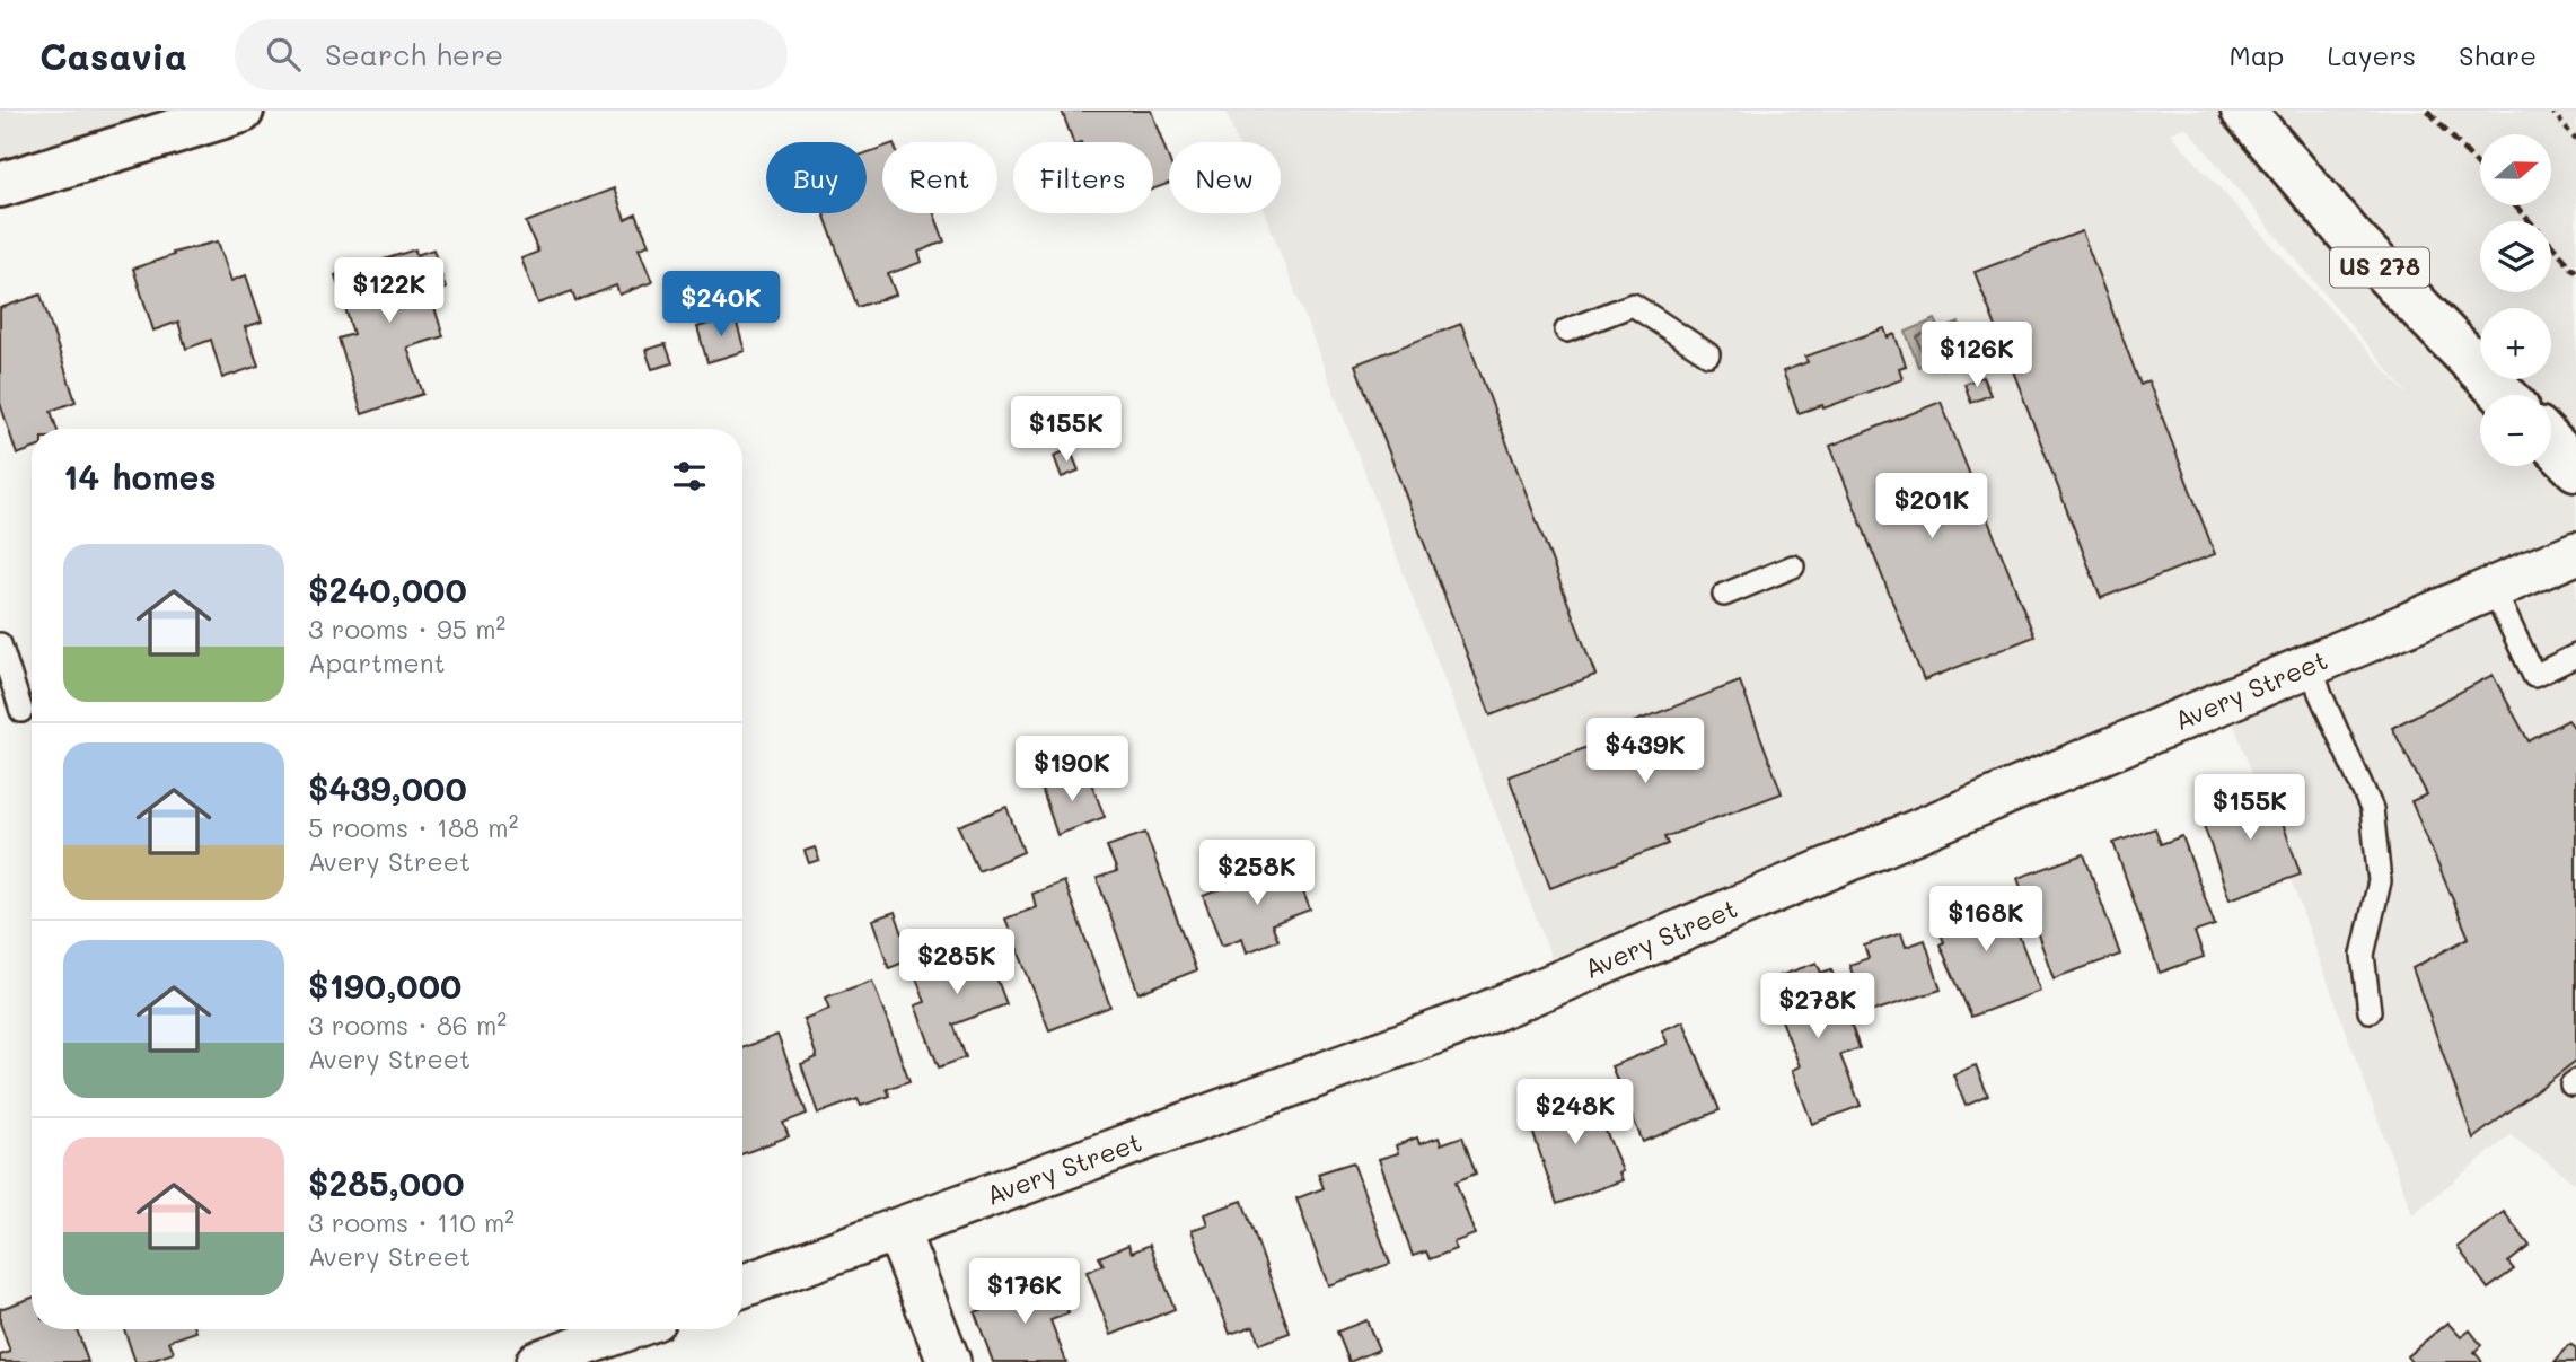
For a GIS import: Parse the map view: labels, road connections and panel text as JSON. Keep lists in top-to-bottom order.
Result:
{
  "streets": {
    "main road": ["US 278"],
    "street": ["Avery Street"]
  },
  "north": "right",
  "page": {
    "header": "Casavia",
    "search": "Search here",
    "nav": ["Map", "Layers", "Share"],
    "map_buttons": ["+", "−"],
    "chip": [
      "Buy",
      "Rent",
      "Filters",
      "New"
    ],
    "price": [
      "$122K",
      "$240K",
      "$126K",
      "$155K",
      "$201K",
      "$439K",
      "$190K",
      "$155K",
      "$258K",
      "$168K",
      "$285K",
      "$278K",
      "$248K",
      "$176K"
    ],
    "heading": "14 homes",
    "list": [
      {
        "name": "$240,000",
        "note": "3 rooms · 95 m² · Apartment"
      },
      {
        "name": "$439,000",
        "note": "5 rooms · 188 m² · Avery Street"
      },
      {
        "name": "$190,000",
        "note": "3 rooms · 86 m² · Avery Street"
      },
      {
        "name": "$285,000",
        "note": "3 rooms · 110 m² · Avery Street"
      }
    ]
  }
}
